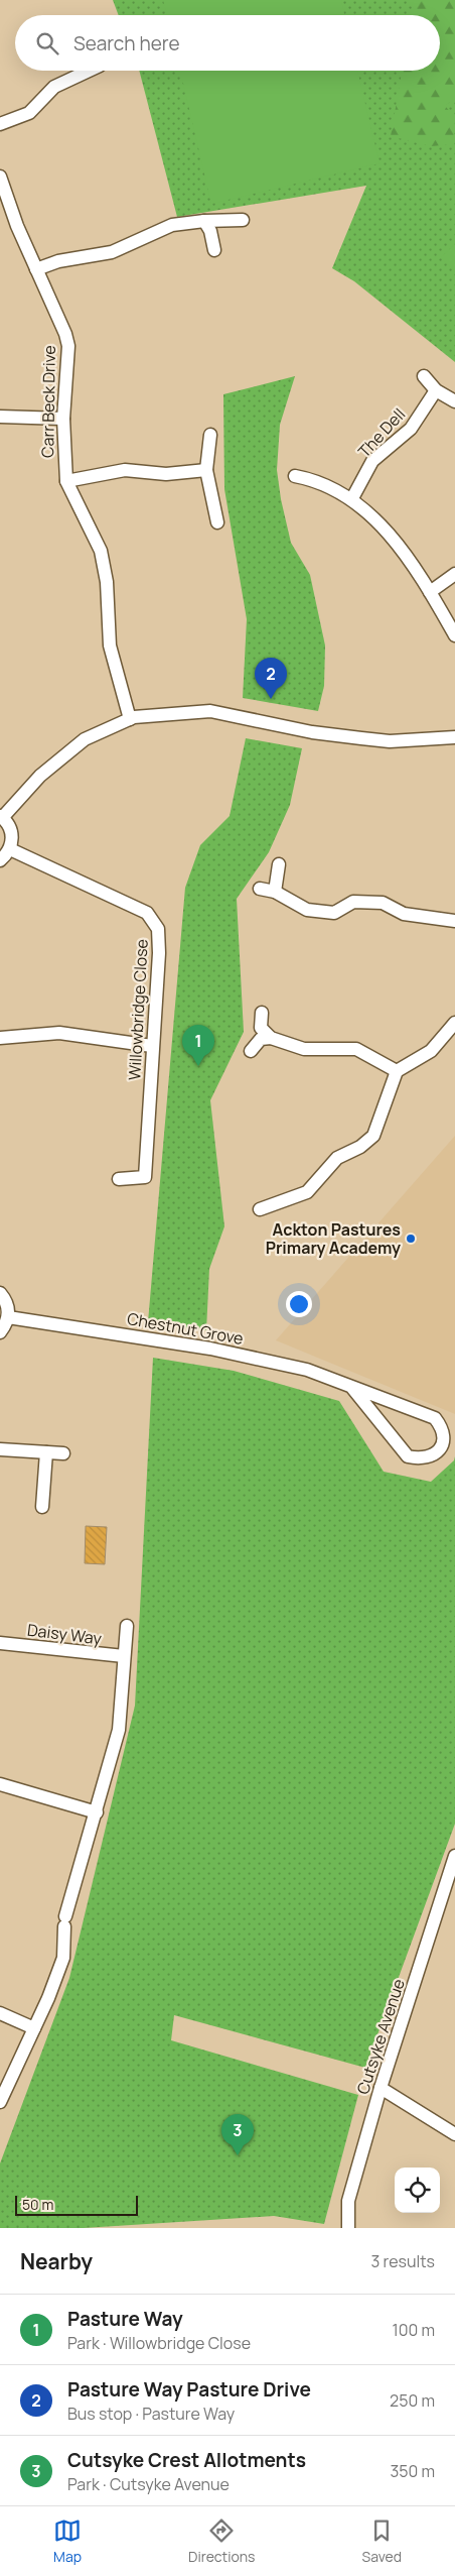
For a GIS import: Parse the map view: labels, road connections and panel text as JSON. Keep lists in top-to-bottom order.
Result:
{
  "streets": {
    "street": [
      "Carr Beck Drive",
      "The Dell",
      "Willowbridge Close",
      "Chestnut Grove",
      "Daisy Way",
      "Cutsyke Avenue"
    ]
  },
  "places": ["Ackton Pastures Primary Academy"],
  "scale_bar": "50 m",
  "page": {
    "search": "Search here",
    "pins": ["2", "1", "3"],
    "scale": "50 m",
    "heading": ["Nearby", "3 results"],
    "list": [
      {
        "mark": "1",
        "name": "Pasture Way",
        "note": "Park · Willowbridge Close",
        "value": "100 m"
      },
      {
        "mark": "2",
        "name": "Pasture Way Pasture Drive",
        "note": "Bus stop · Pasture Way",
        "value": "250 m"
      },
      {
        "mark": "3",
        "name": "Cutsyke Crest Allotments",
        "note": "Park · Cutsyke Avenue",
        "value": "350 m"
      }
    ],
    "nav": ["Map", "Directions", "Saved"]
  }
}
